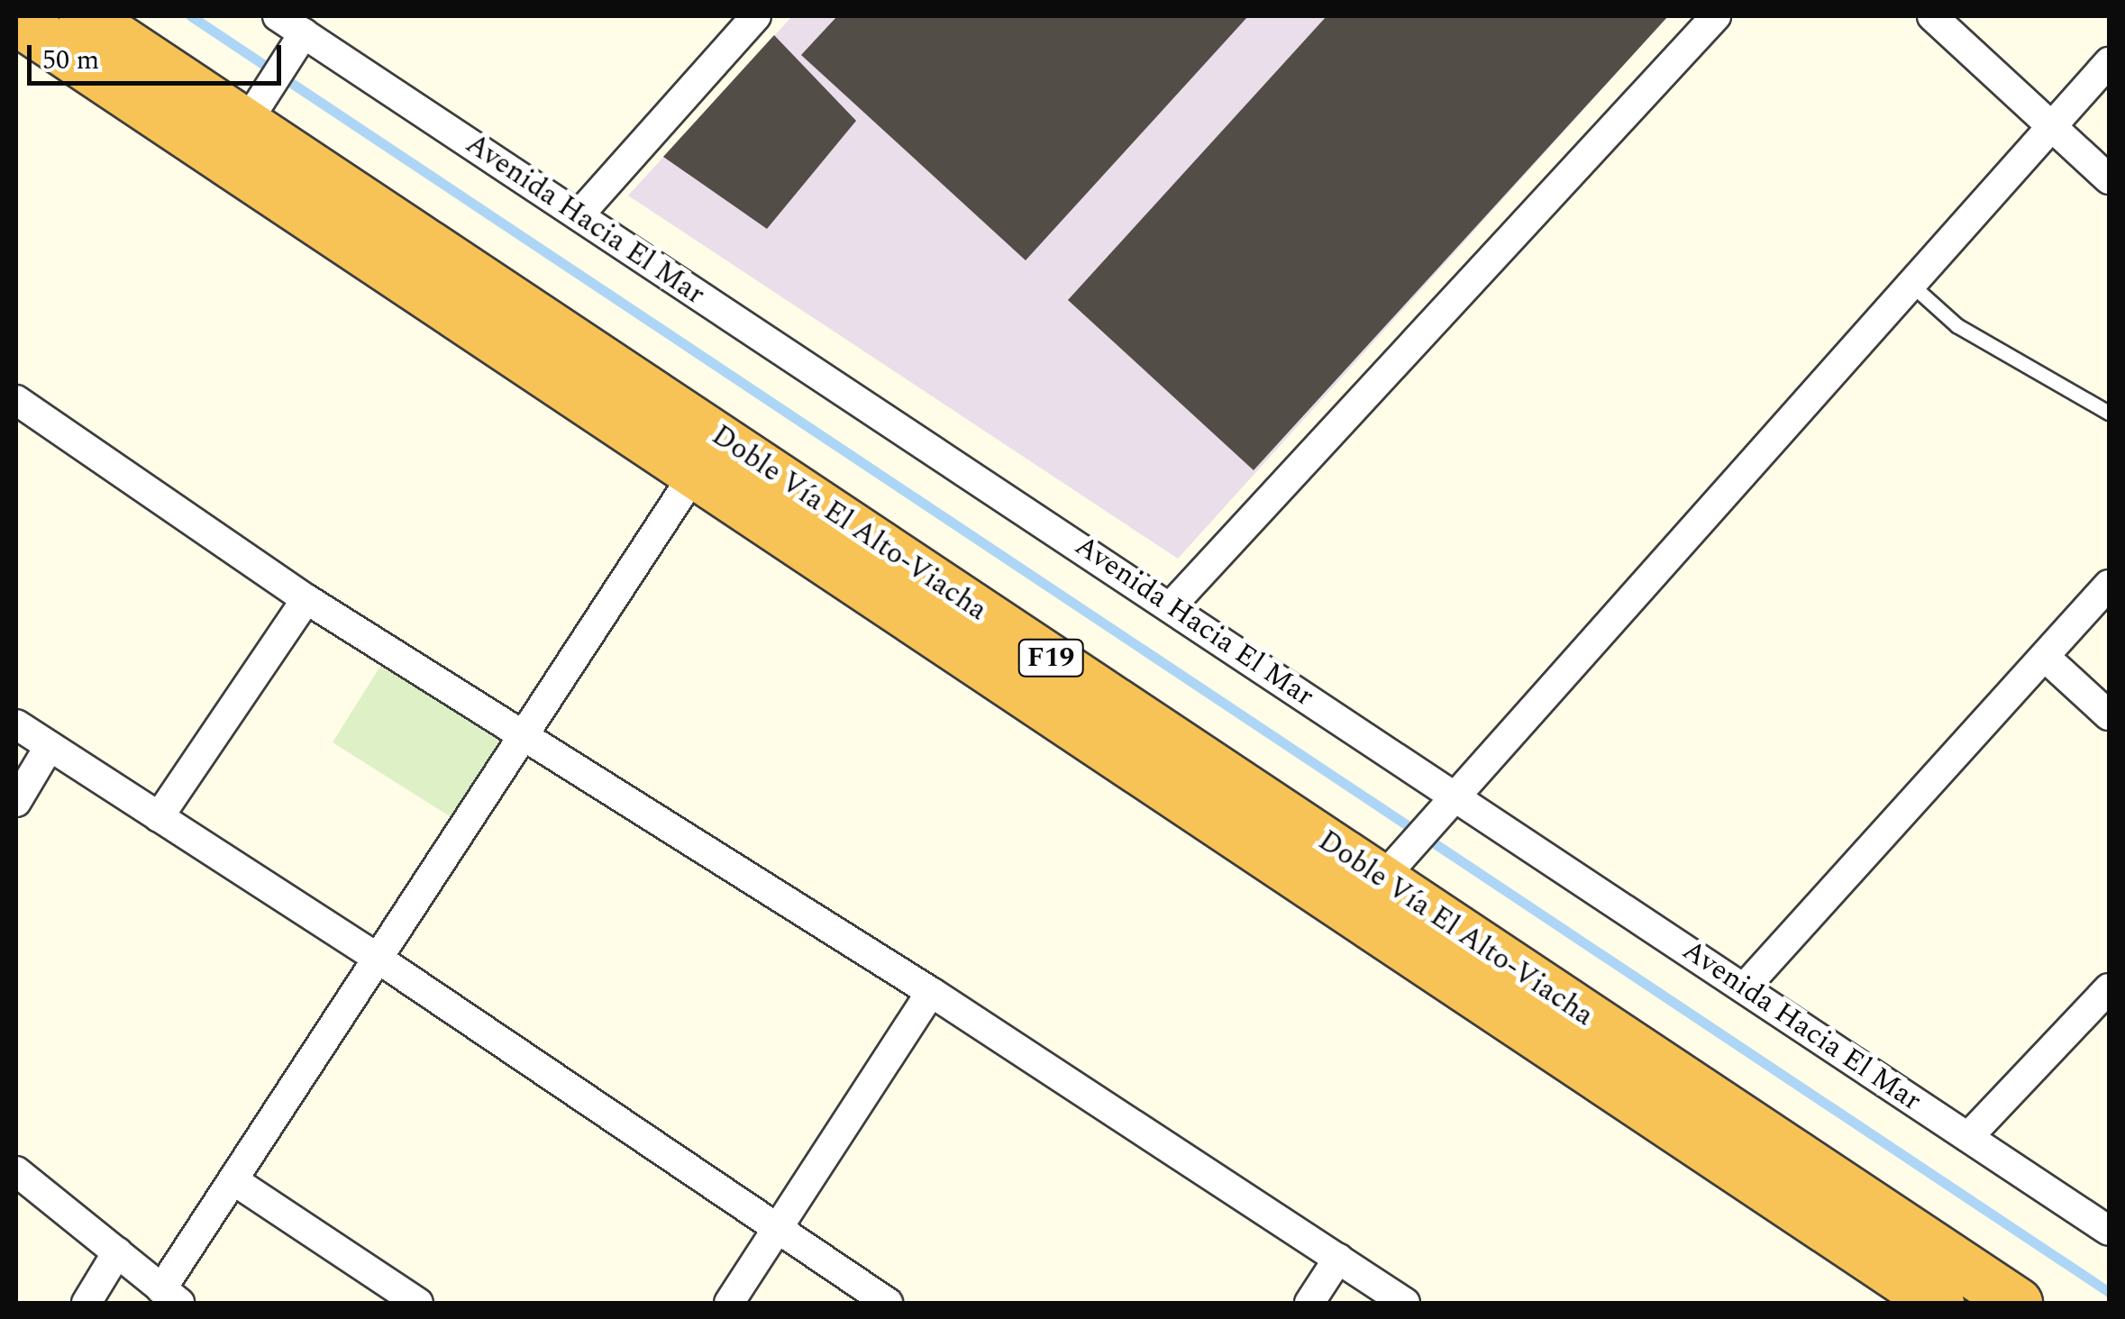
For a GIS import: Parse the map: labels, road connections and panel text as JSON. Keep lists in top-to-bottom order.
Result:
{
  "streets": {
    "highway": ["Doble Vía El Alto-Viacha", "F19"],
    "street": ["Avenida Hacia El Mar"]
  },
  "scale_bar": "50 m"
}
